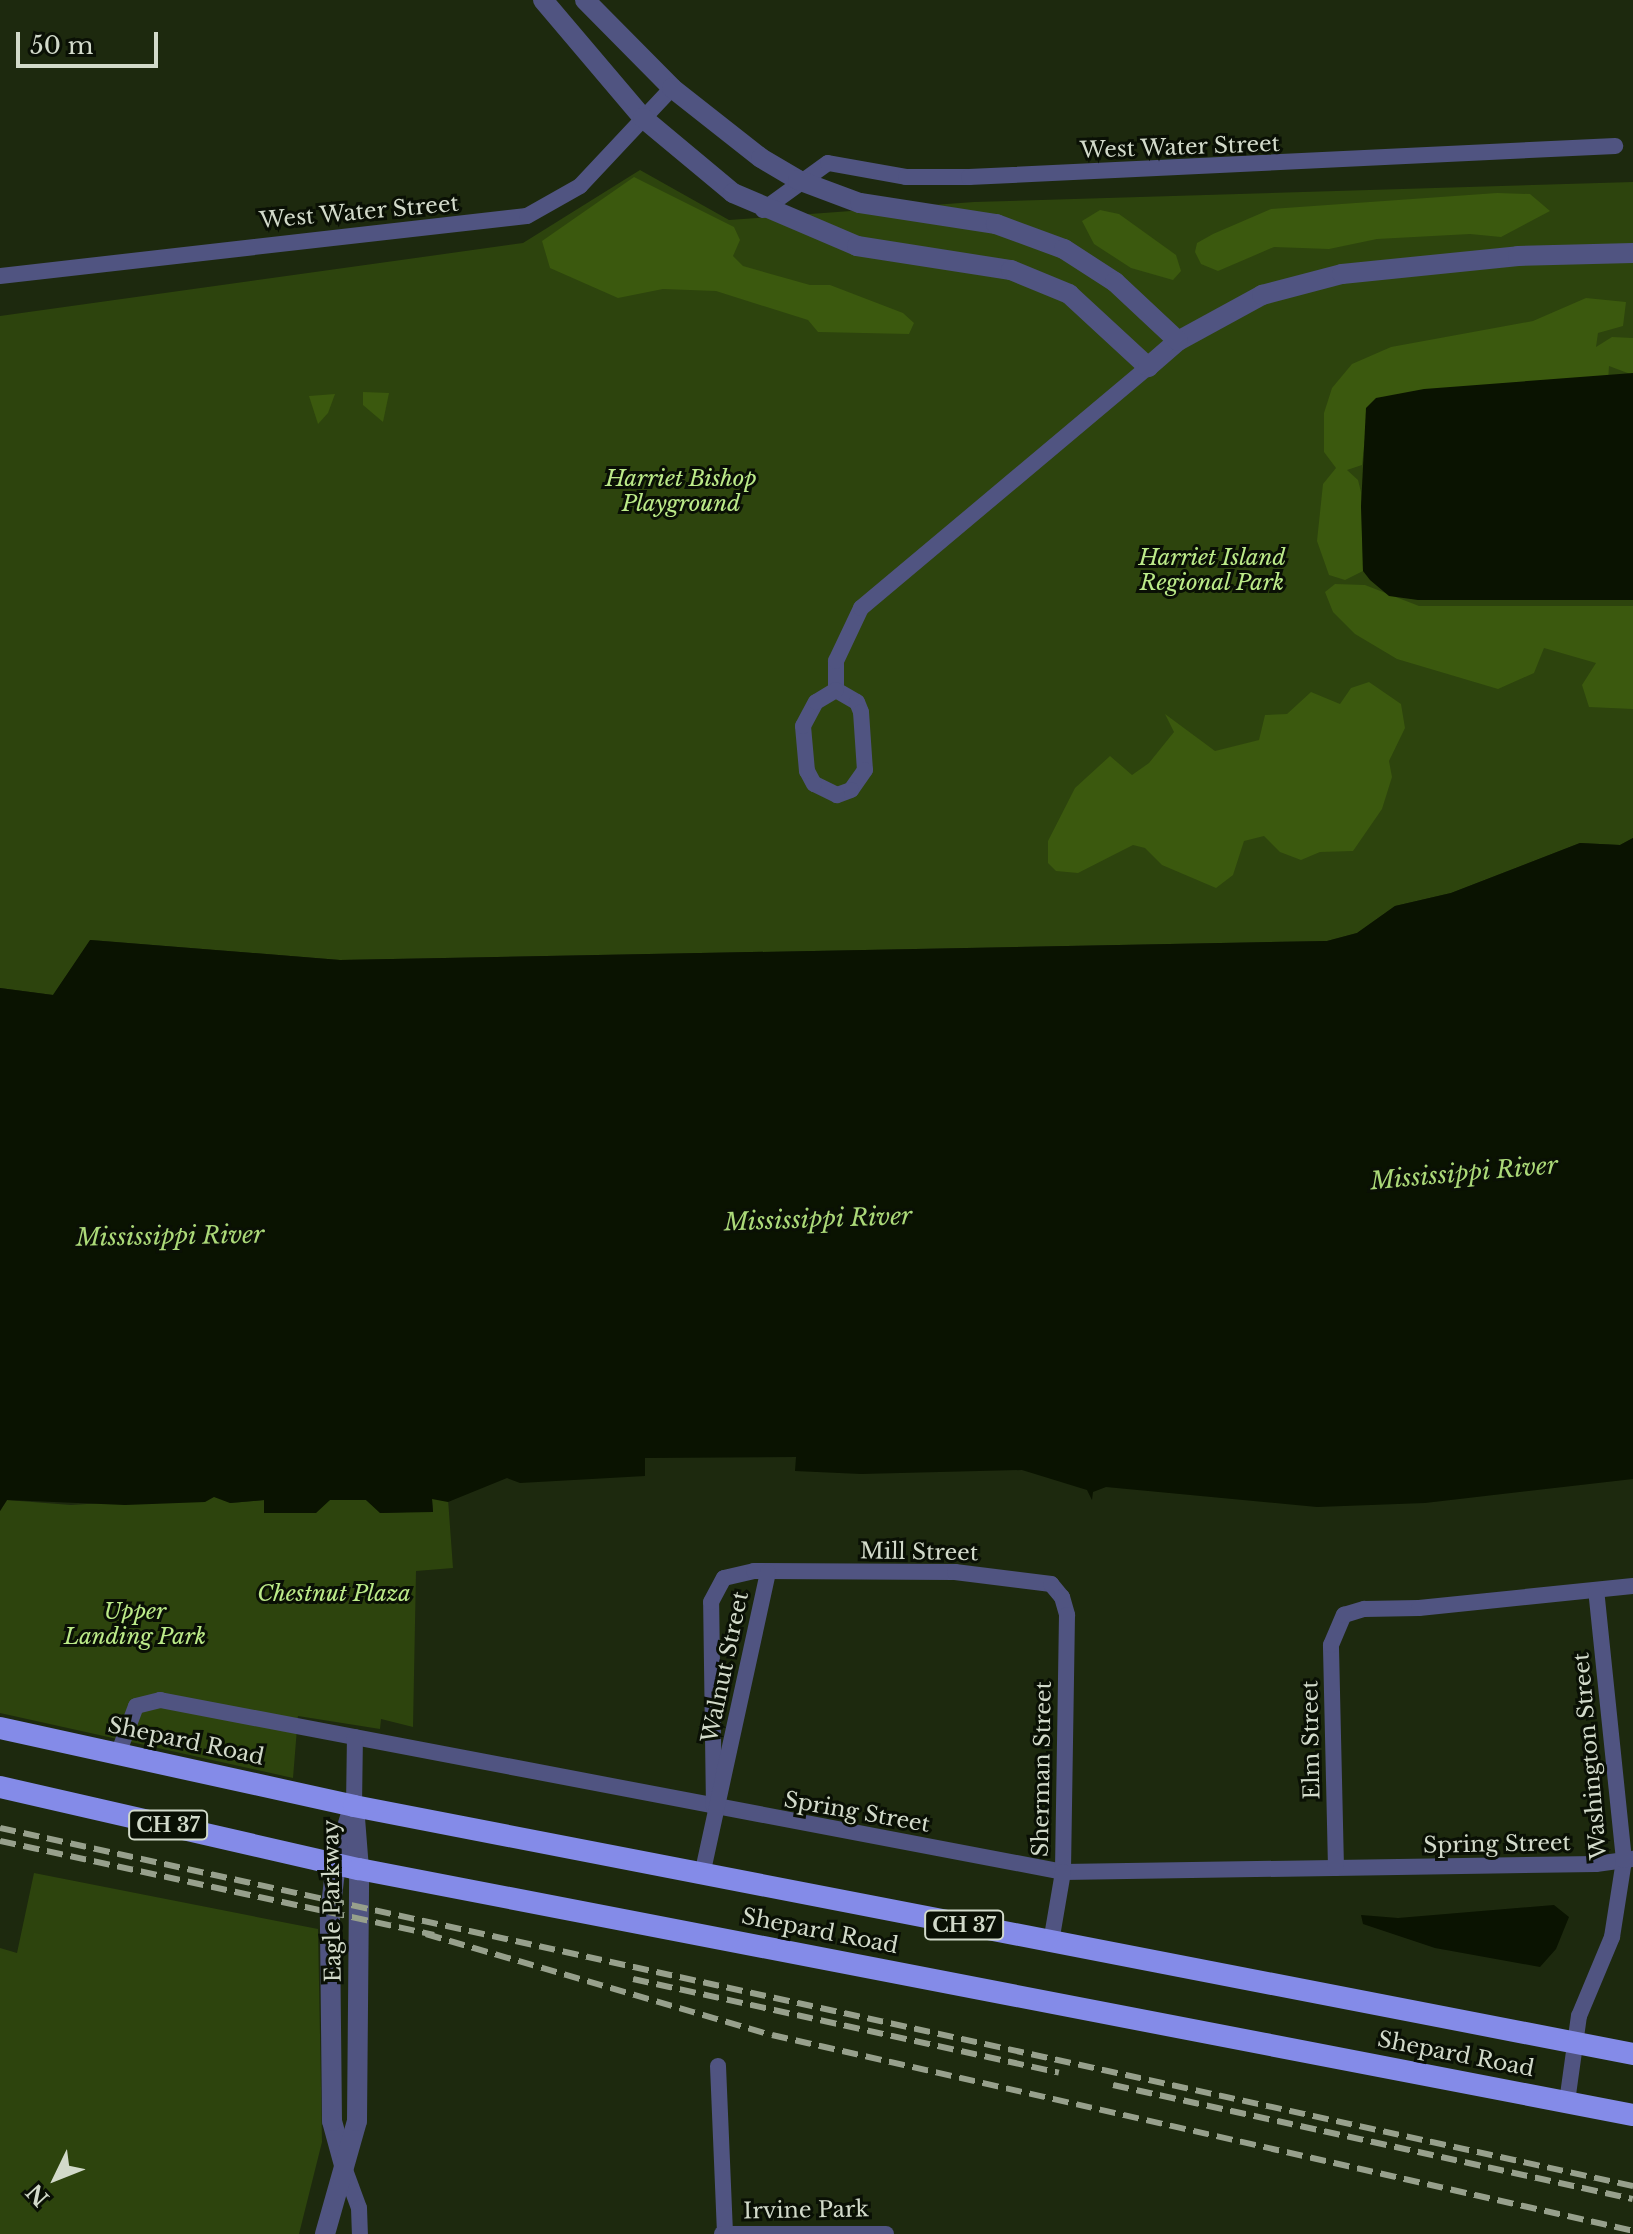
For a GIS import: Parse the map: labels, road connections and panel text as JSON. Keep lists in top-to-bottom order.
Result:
{
  "streets": {
    "highway": ["Shepard Road", "CH 37"],
    "street": [
      "West Water Street",
      "Mill Street",
      "Walnut Street",
      "Elm Street",
      "Washington Street",
      "Sherman Street",
      "Spring Street",
      "Eagle Parkway",
      "Irvine Park"
    ]
  },
  "crossings": [
    ["Mill Street", "Walnut Street"],
    ["Mill Street", "Sherman Street"],
    ["Walnut Street", "Shepard Road"],
    ["Walnut Street", "Spring Street"],
    ["Elm Street", "Washington Street"],
    ["Elm Street", "Spring Street"],
    ["Shepard Road", "Washington Street"],
    ["Shepard Road", "Sherman Street"],
    ["Shepard Road", "Spring Street"],
    ["Shepard Road", "Eagle Parkway"],
    ["Washington Street", "Spring Street"],
    ["Sherman Street", "Spring Street"]
  ],
  "water": ["Mississippi River"],
  "parks": [
    "Harriet Bishop Playground",
    "Harriet Island Regional Park",
    "Chestnut Plaza",
    "Upper Landing Park"
  ],
  "scale_bar": "50 m",
  "north": "bottom left"
}
